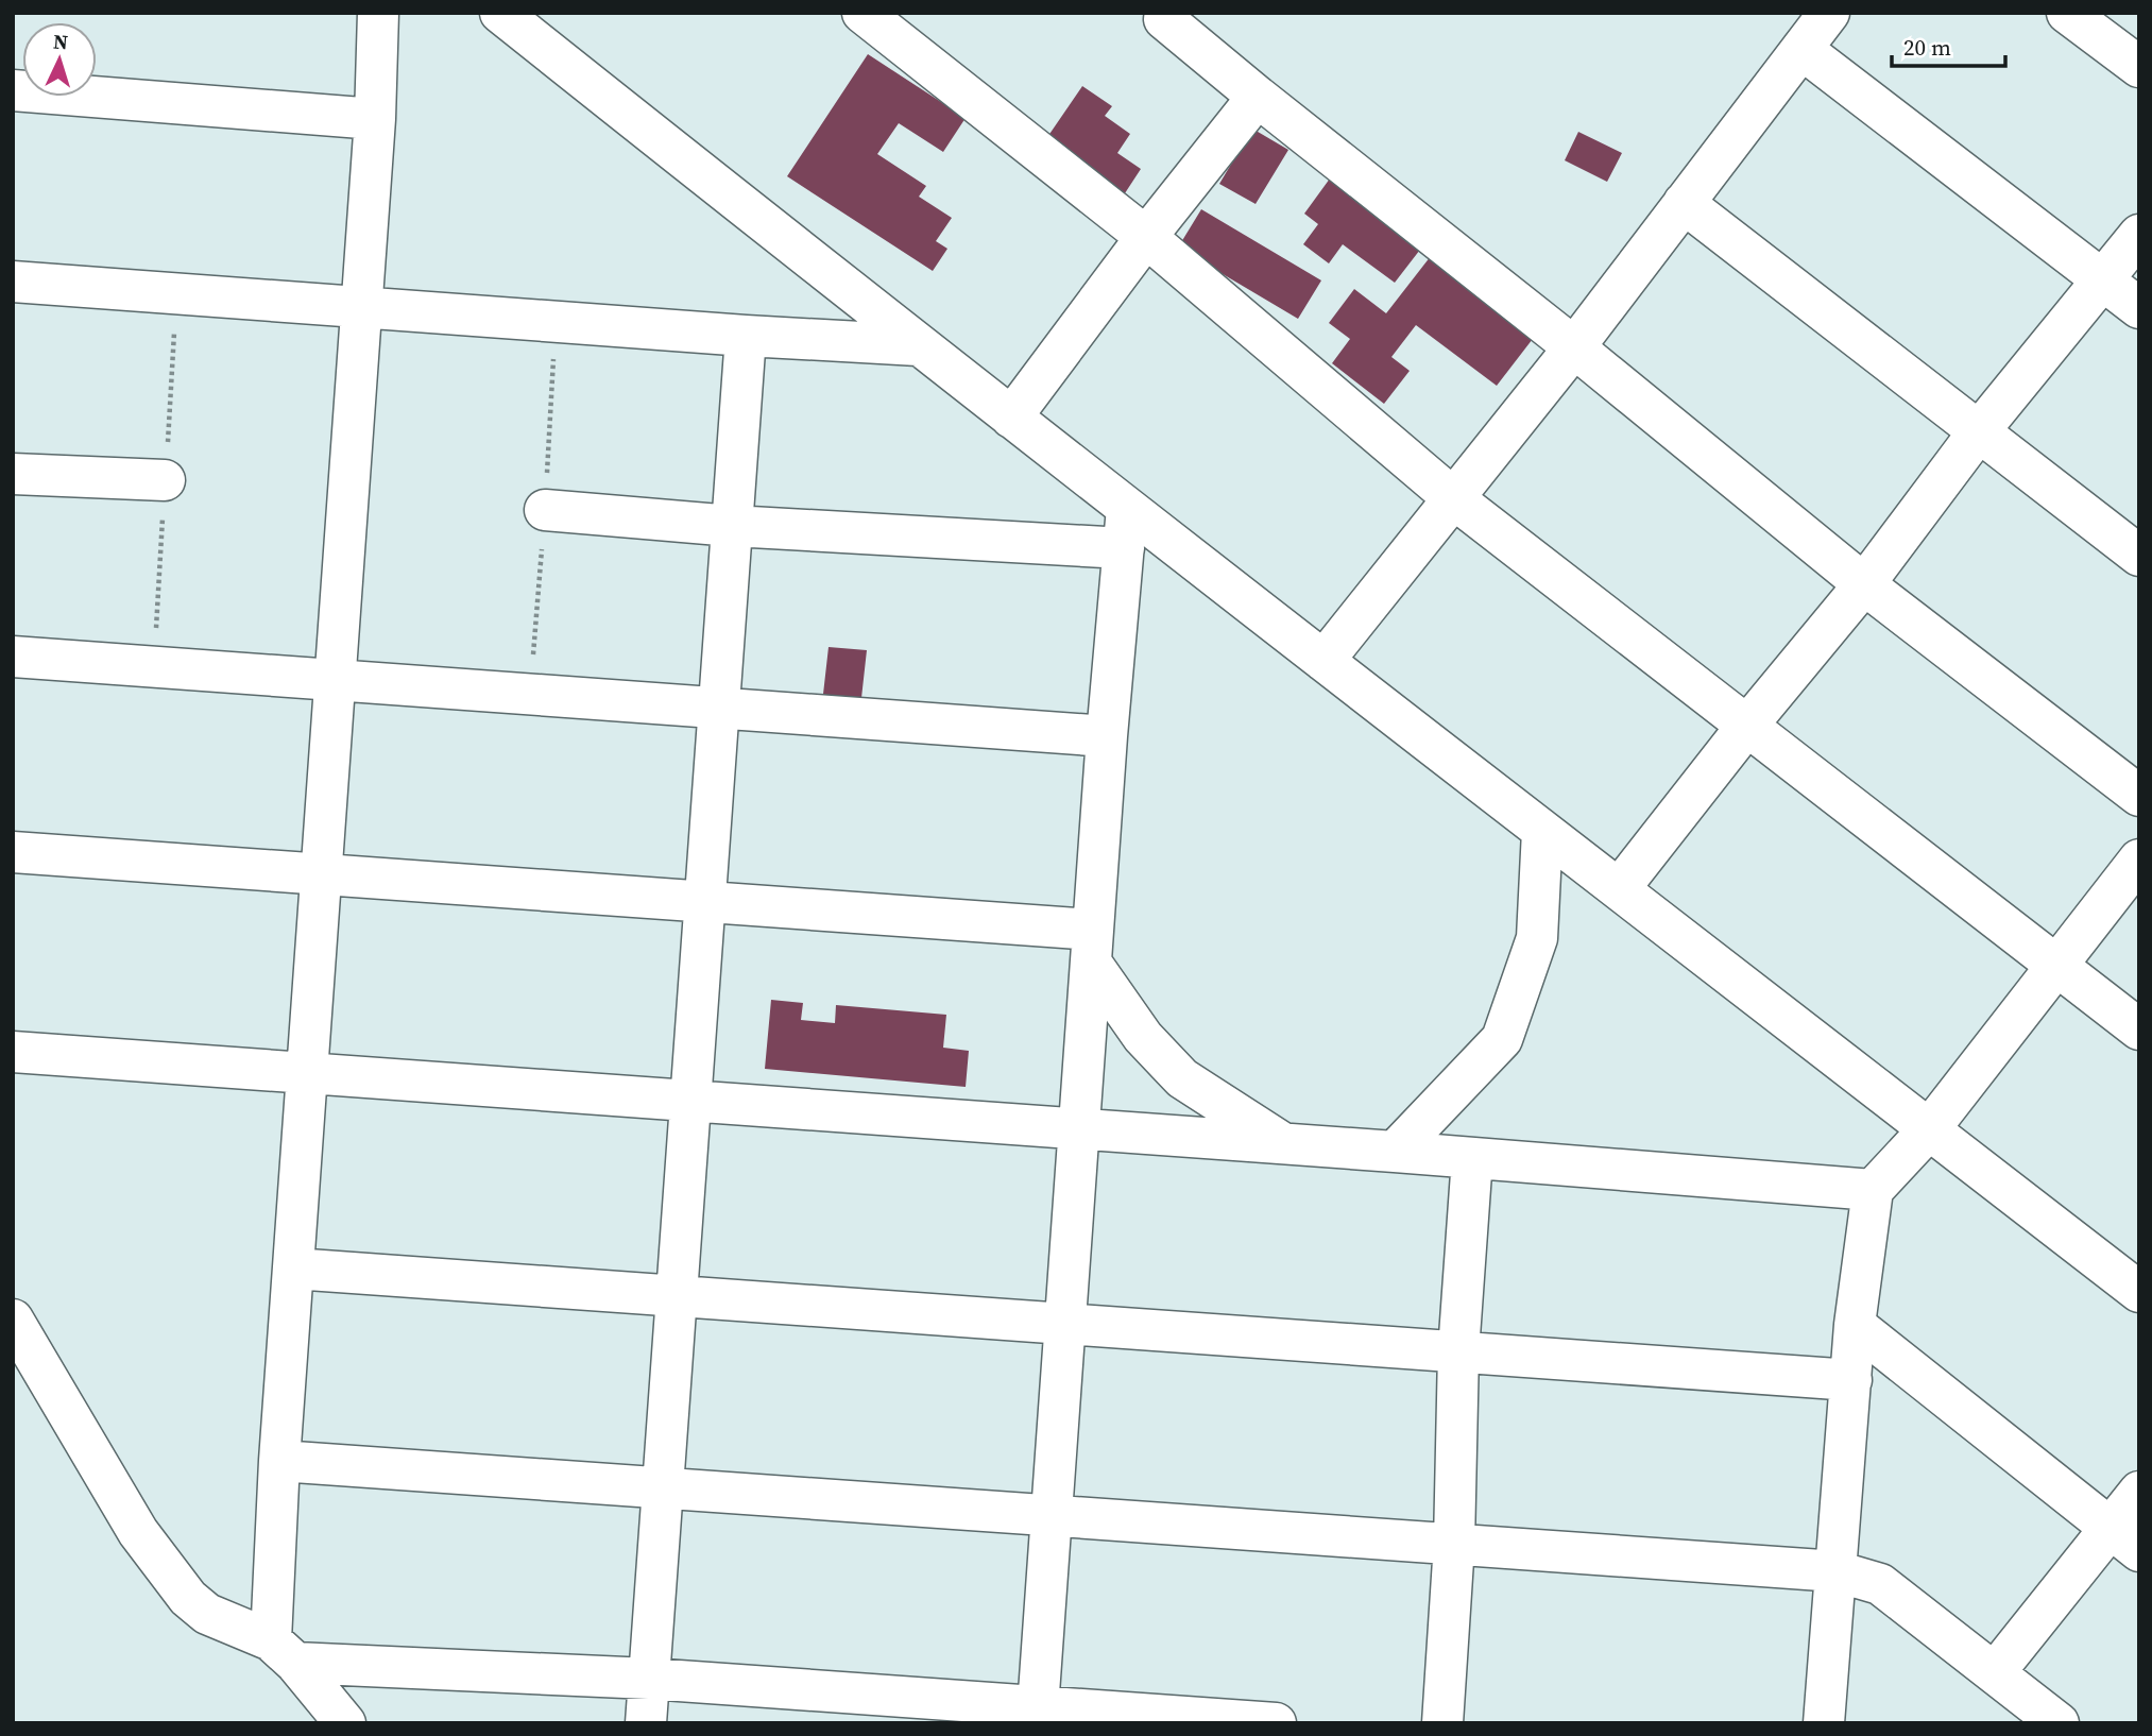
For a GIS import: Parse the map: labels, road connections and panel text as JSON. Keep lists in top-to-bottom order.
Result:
{
  "scale_bar": "20 m",
  "north": "top"
}
